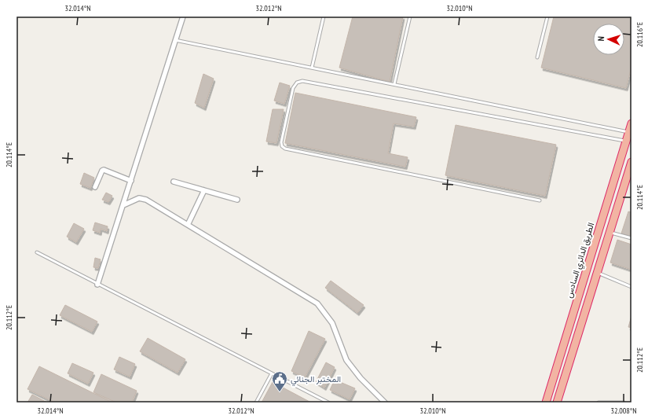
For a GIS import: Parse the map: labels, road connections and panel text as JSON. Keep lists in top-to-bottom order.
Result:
{
  "streets": {
    "highway": ["الطريق الدائري السادس"]
  },
  "places": {
    "public building": ["المختبر الجنائي"]
  },
  "north": "left",
  "coordinates": [
    "32.014°N",
    "32.012°N",
    "32.010°N",
    "20.116°E",
    "20.114°E",
    "20.112°E",
    "32.008°N"
  ]
}
